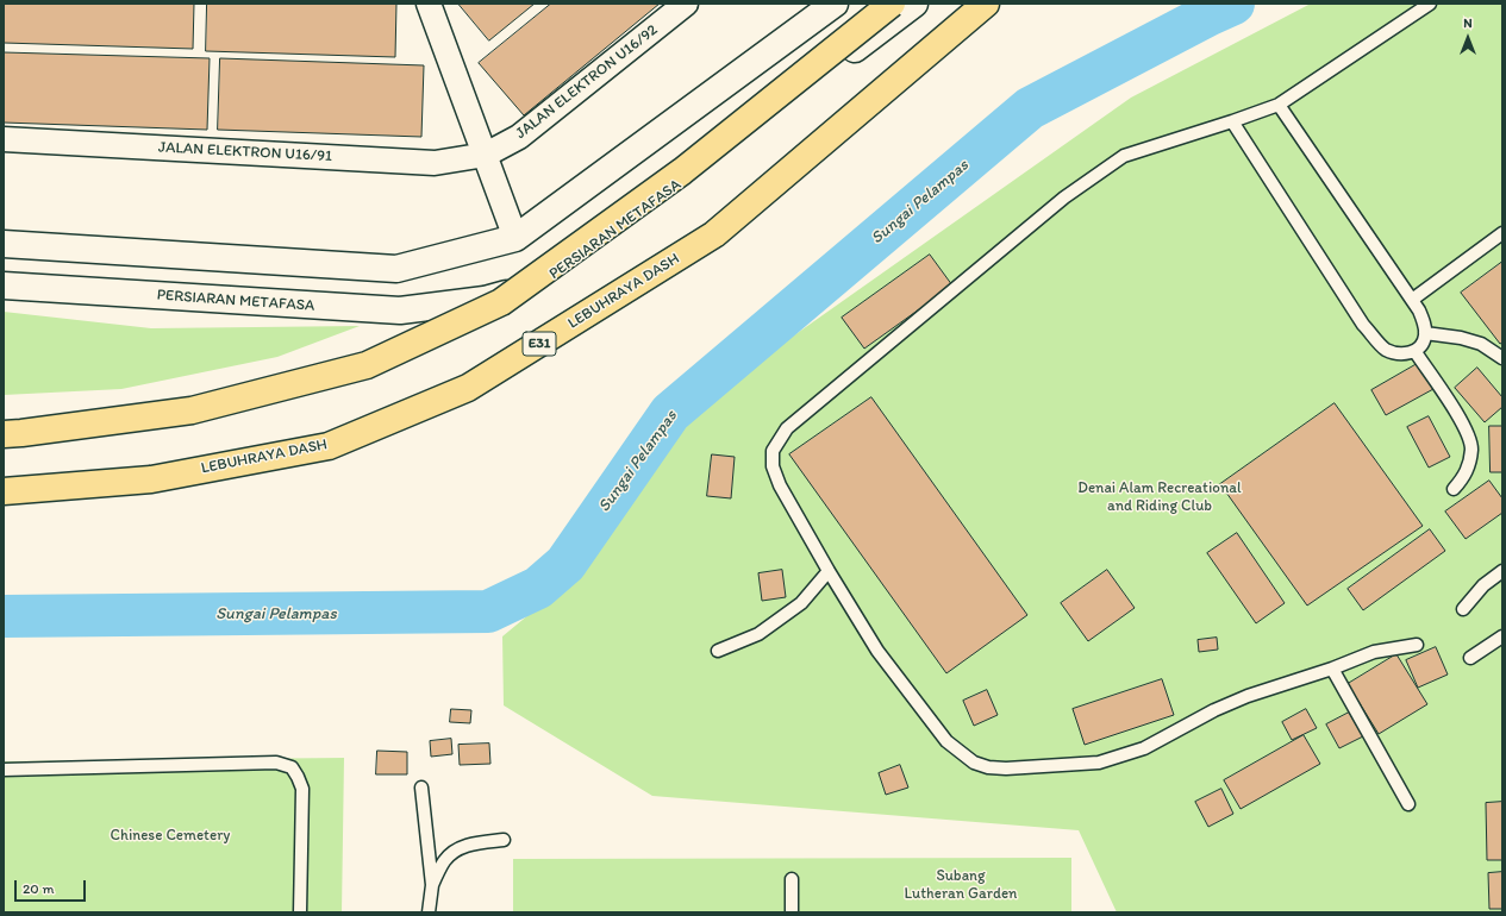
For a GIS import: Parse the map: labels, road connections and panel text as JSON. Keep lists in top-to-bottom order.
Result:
{
  "streets": {
    "highway": ["LEBUHRAYA DASH", "E31"],
    "street": ["JALAN ELEKTRON U16/92", "JALAN ELEKTRON U16/91", "PERSIARAN METAFASA"]
  },
  "crossings": [
    ["JALAN ELEKTRON U16/92", "JALAN ELEKTRON U16/91"]
  ],
  "water": ["Sungai Pelampas"],
  "parks": ["Denai Alam Recreational and Riding Club", "Chinese Cemetery", "Subang Lutheran Garden"],
  "scale_bar": "20 m",
  "north": "top"
}
